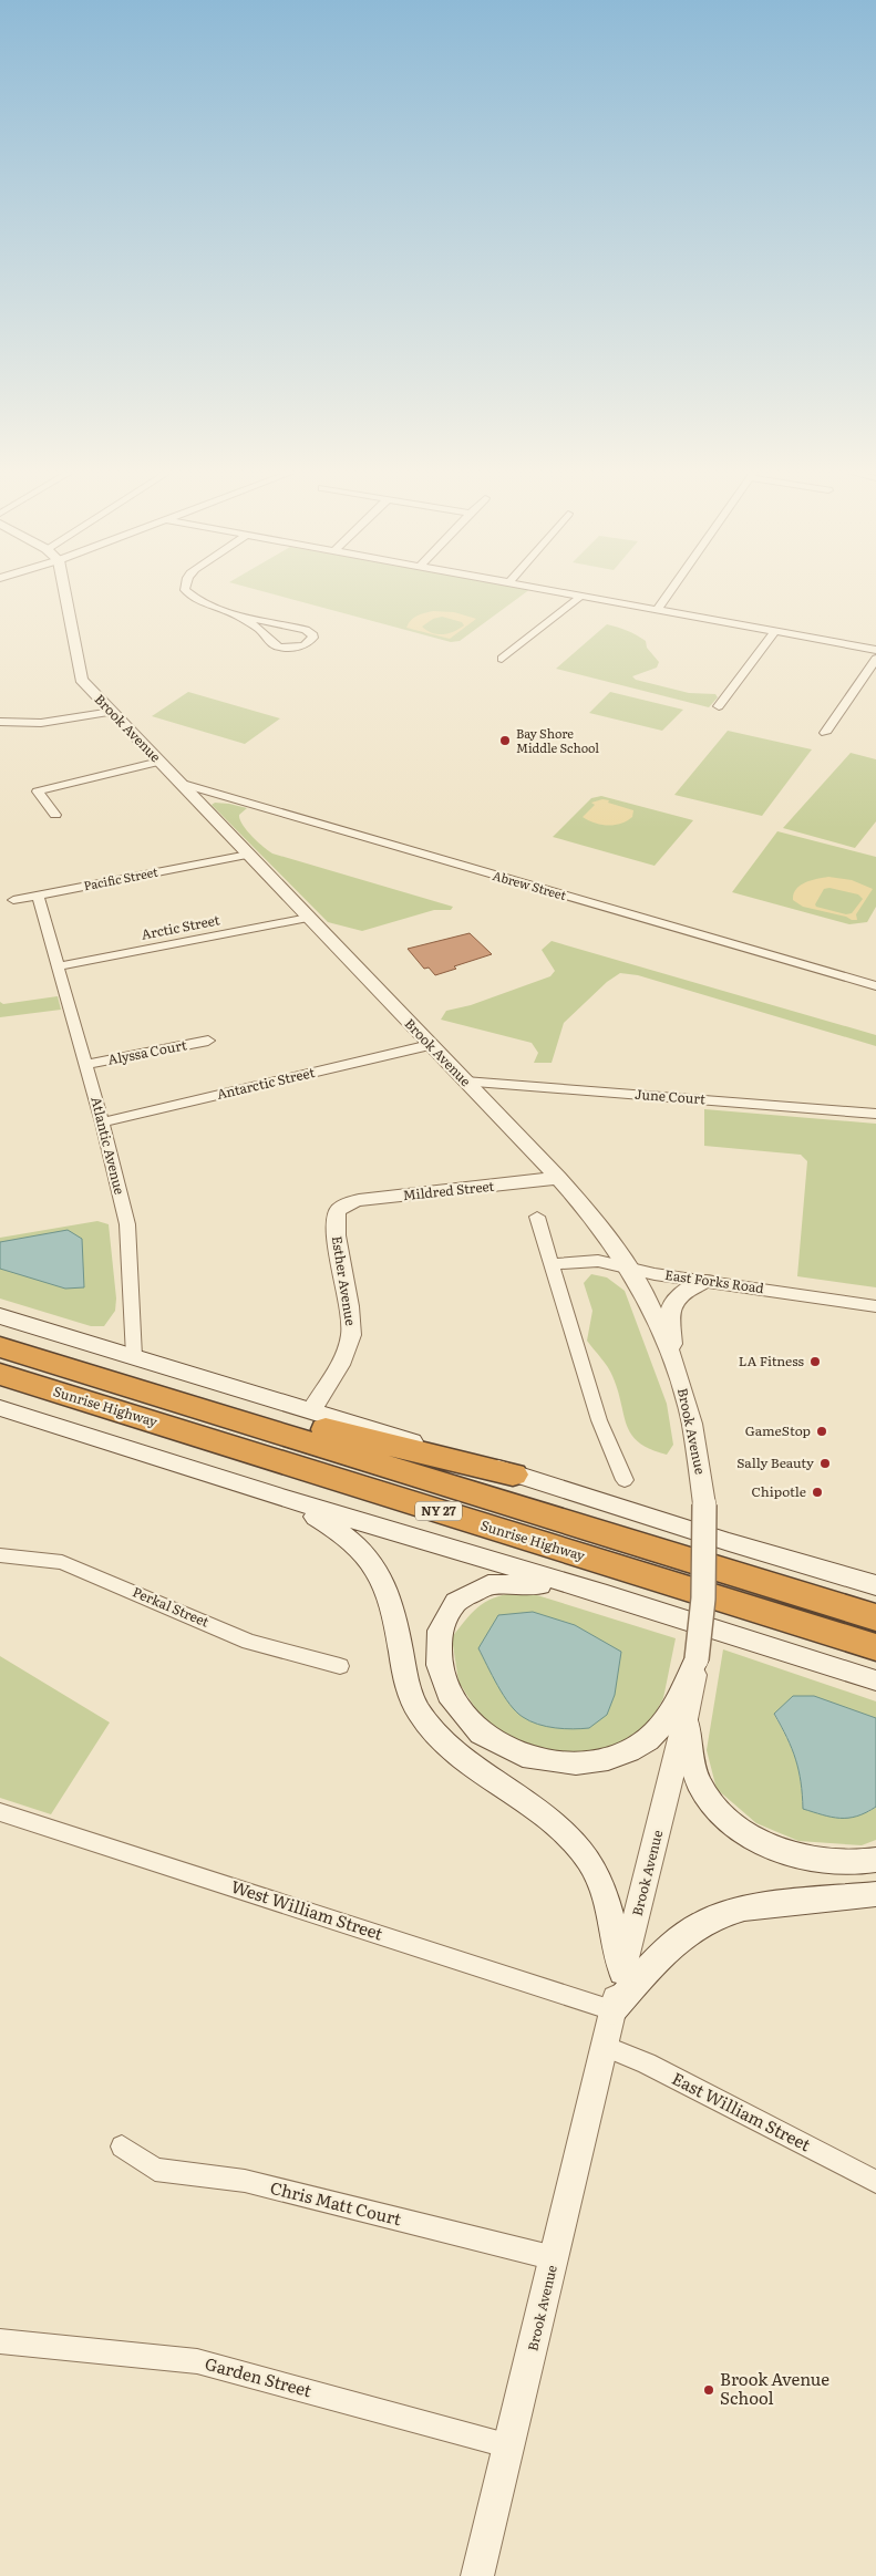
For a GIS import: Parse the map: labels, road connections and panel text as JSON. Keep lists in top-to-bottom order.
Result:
{
  "streets": {
    "highway": ["Sunrise Highway", "NY 27"],
    "street": [
      "Brook Avenue",
      "Pacific Street",
      "Abrew Street",
      "Arctic Street",
      "Alyssa Court",
      "Antarctic Street",
      "June Court",
      "Atlantic Avenue",
      "Mildred Street",
      "Esther Avenue",
      "East Forks Road",
      "Perkal Street",
      "West William Street",
      "East William Street",
      "Chris Matt Court",
      "Garden Street"
    ]
  },
  "crossings": [
    ["Brook Avenue", "Pacific Street"],
    ["Brook Avenue", "Abrew Street"],
    ["Brook Avenue", "Arctic Street"],
    ["Brook Avenue", "Antarctic Street"],
    ["Brook Avenue", "June Court"],
    ["Brook Avenue", "Mildred Street"],
    ["Brook Avenue", "East Forks Road"],
    ["Brook Avenue", "West William Street"],
    ["Brook Avenue", "East William Street"],
    ["Brook Avenue", "Chris Matt Court"],
    ["Brook Avenue", "Garden Street"],
    ["Pacific Street", "Atlantic Avenue"],
    ["Arctic Street", "Atlantic Avenue"],
    ["Alyssa Court", "Atlantic Avenue"],
    ["Antarctic Street", "Atlantic Avenue"],
    ["Mildred Street", "Esther Avenue"]
  ],
  "places": [
    "Bay Shore Middle School",
    "LA Fitness",
    "GameStop",
    "Sally Beauty",
    "Chipotle",
    "Brook Avenue School"
  ]
}
